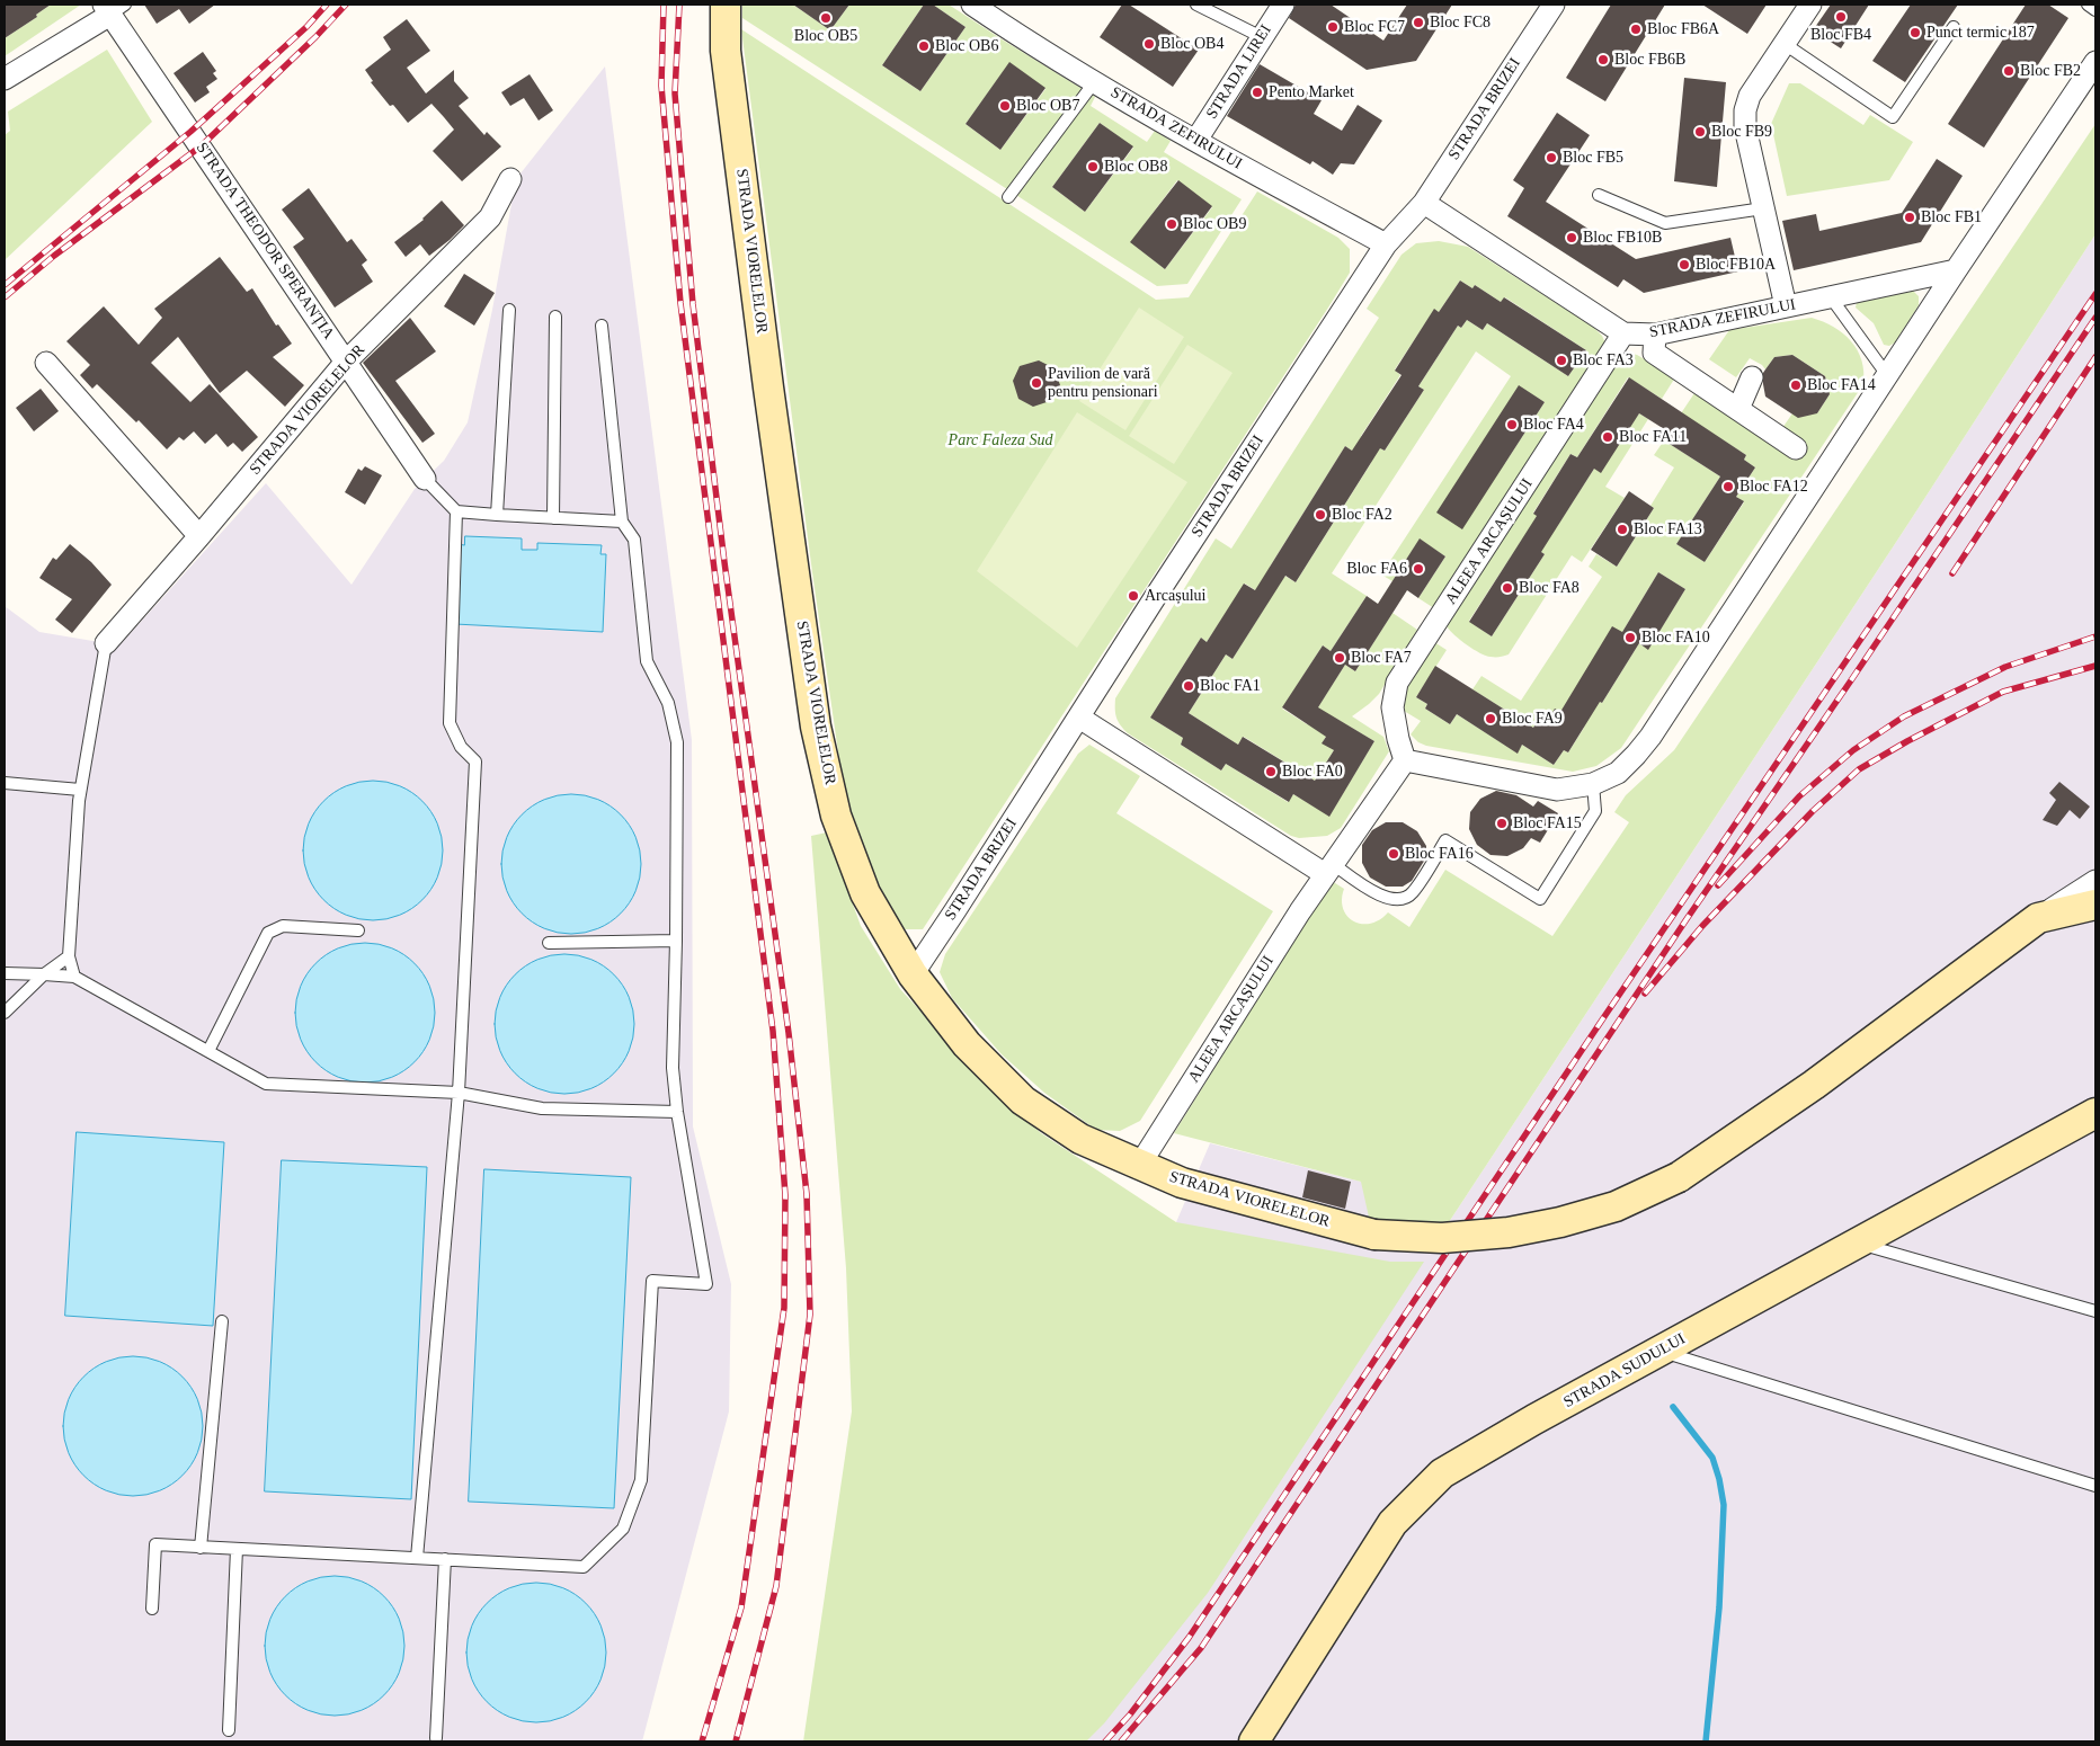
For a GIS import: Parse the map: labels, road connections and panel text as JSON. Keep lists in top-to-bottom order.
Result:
{
  "streets": {
    "street": [
      "STRADA LIREI",
      "STRADA BRIZEI",
      "STRADA ZEFIRULUI",
      "STRADA THEODOR SPERANȚIA",
      "STRADA VIORELELOR",
      "ALEEA ARCAȘULUI",
      "STRADA SUDULUI"
    ]
  },
  "crossings": [
    ["STRADA LIREI", "STRADA ZEFIRULUI"],
    ["STRADA BRIZEI", "STRADA ZEFIRULUI"],
    ["STRADA BRIZEI", "STRADA VIORELELOR"],
    ["STRADA ZEFIRULUI", "ALEEA ARCAȘULUI"],
    ["STRADA THEODOR SPERANȚIA", "STRADA VIORELELOR"],
    ["STRADA VIORELELOR", "ALEEA ARCAȘULUI"]
  ],
  "parks": ["Parc Faleza Sud"],
  "places": [
    "Bloc FB4",
    "Bloc OB5",
    "Bloc FC8",
    "Bloc FC7",
    "Bloc FB6A",
    "Punct termic 187",
    "Bloc OB4",
    "Bloc OB6",
    "Bloc FB6B",
    "Bloc FB2",
    "Pento Market",
    "Bloc OB7",
    "Bloc FB9",
    "Bloc FB5",
    "Bloc OB8",
    "Bloc FB1",
    "Bloc OB9",
    "Bloc FB10B",
    "Bloc FB10A",
    "Bloc FA3",
    "Pavilion de vară pentru pensionari",
    "Bloc FA14",
    "Bloc FA4",
    "Bloc FA11",
    "Bloc FA12",
    "Bloc FA2",
    "Bloc FA13",
    "Bloc FA6",
    "Bloc FA8",
    "Arcașului",
    "Bloc FA10",
    "Bloc FA7",
    "Bloc FA1",
    "Bloc FA9",
    "Bloc FA0",
    "Bloc FA15",
    "Bloc FA16"
  ]
}
